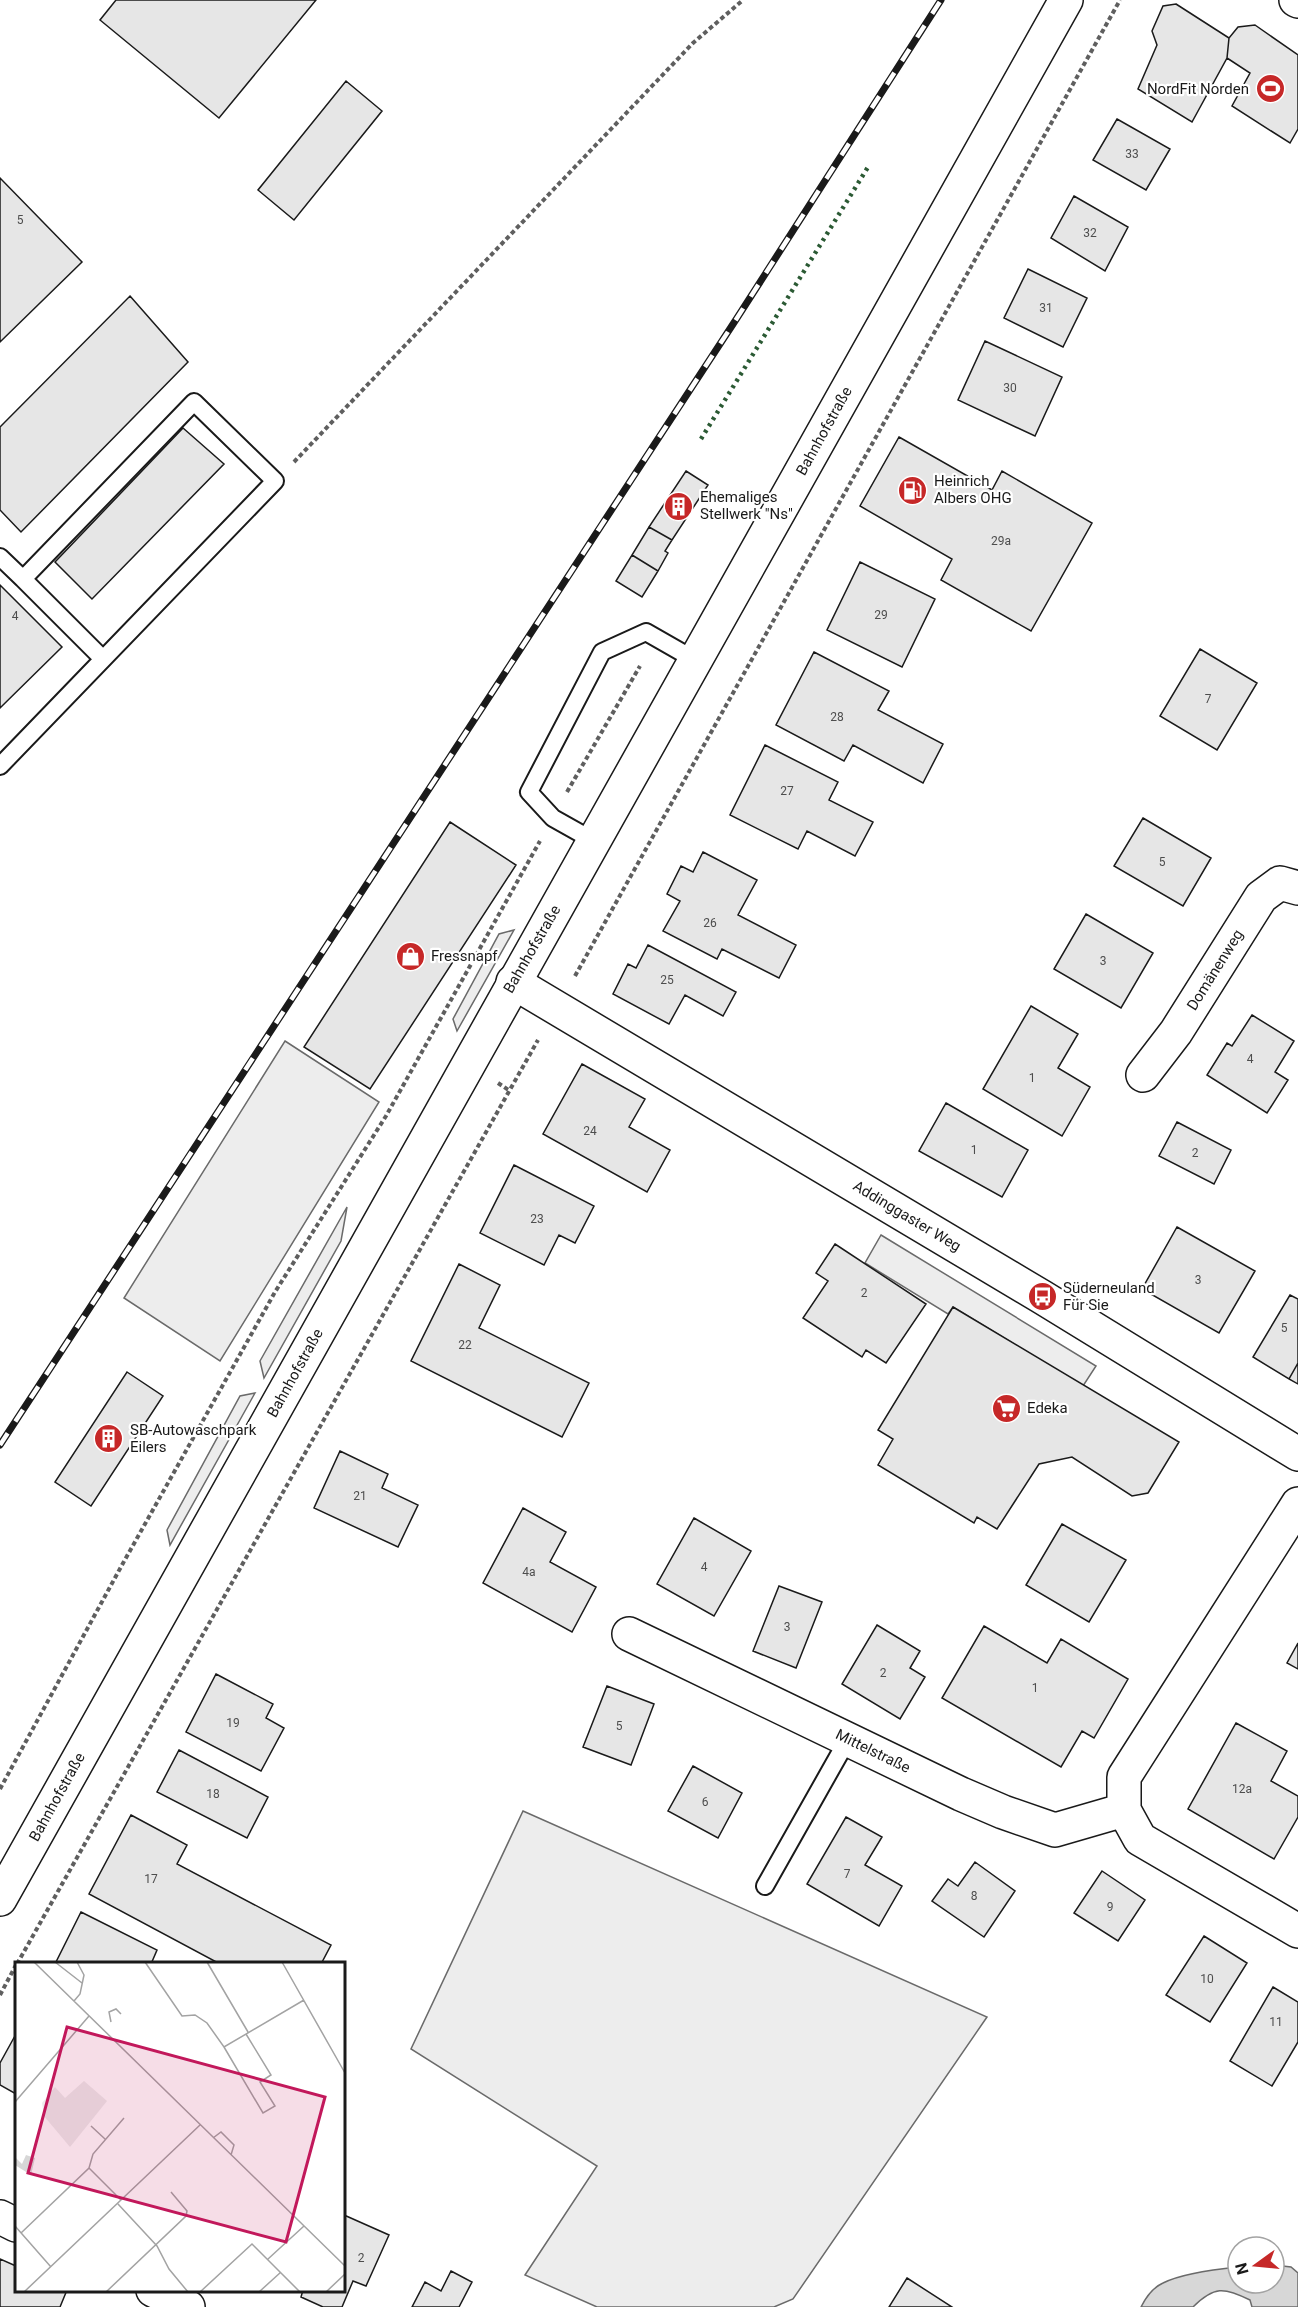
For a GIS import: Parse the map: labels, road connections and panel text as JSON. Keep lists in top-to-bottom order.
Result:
{
  "streets": {
    "street": [
      "Bahnhofstraße",
      "Domänenweg",
      "Addinggaster Weg",
      "Mittelstraße"
    ]
  },
  "crossings": [
    ["Bahnhofstraße", "Addinggaster Weg"]
  ],
  "places": {
    "sports": ["NordFit Norden"],
    "fuel station": ["Heinrich Albers OHG"],
    "building": ["Ehemaliges Stellwerk \"Ns\"", "SB-Autowaschpark Eilers"],
    "shop": ["Fressnapf"],
    "bus stop": ["Süderneuland Für Sie"],
    "supermarket": ["Edeka"]
  },
  "house_numbers": [
    "33",
    "5",
    "32",
    "31",
    "30",
    "29a",
    "29",
    "4",
    "7",
    "28",
    "27",
    "5",
    "26",
    "3",
    "25",
    "4",
    "1",
    "24",
    "1",
    "2",
    "23",
    "3",
    "2",
    "5",
    "22",
    "21",
    "4",
    "4a",
    "3",
    "2",
    "1",
    "19",
    "5",
    "12a",
    "18",
    "6",
    "7",
    "17",
    "8",
    "9",
    "10",
    "11",
    "2"
  ],
  "north": "left"
}
